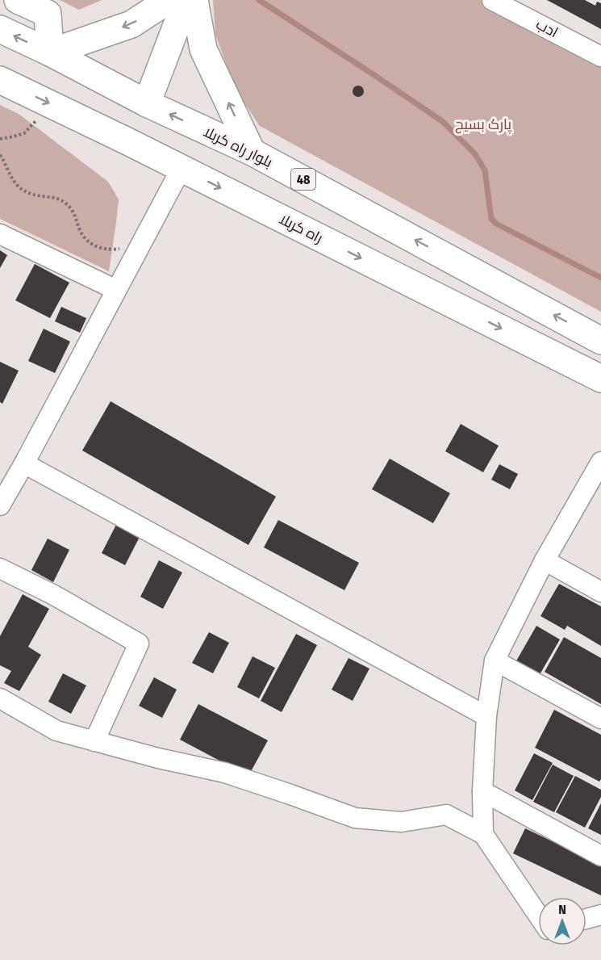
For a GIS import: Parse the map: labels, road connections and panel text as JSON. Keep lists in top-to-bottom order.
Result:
{
  "streets": {
    "main road": ["بلوار راه کربلا", "48", "راه کربلا"],
    "street": ["ادب"]
  },
  "one_way": ["بلوار راه کربلا", "راه کربلا"],
  "parks": ["پارک بسیج"],
  "north": "top"
}
